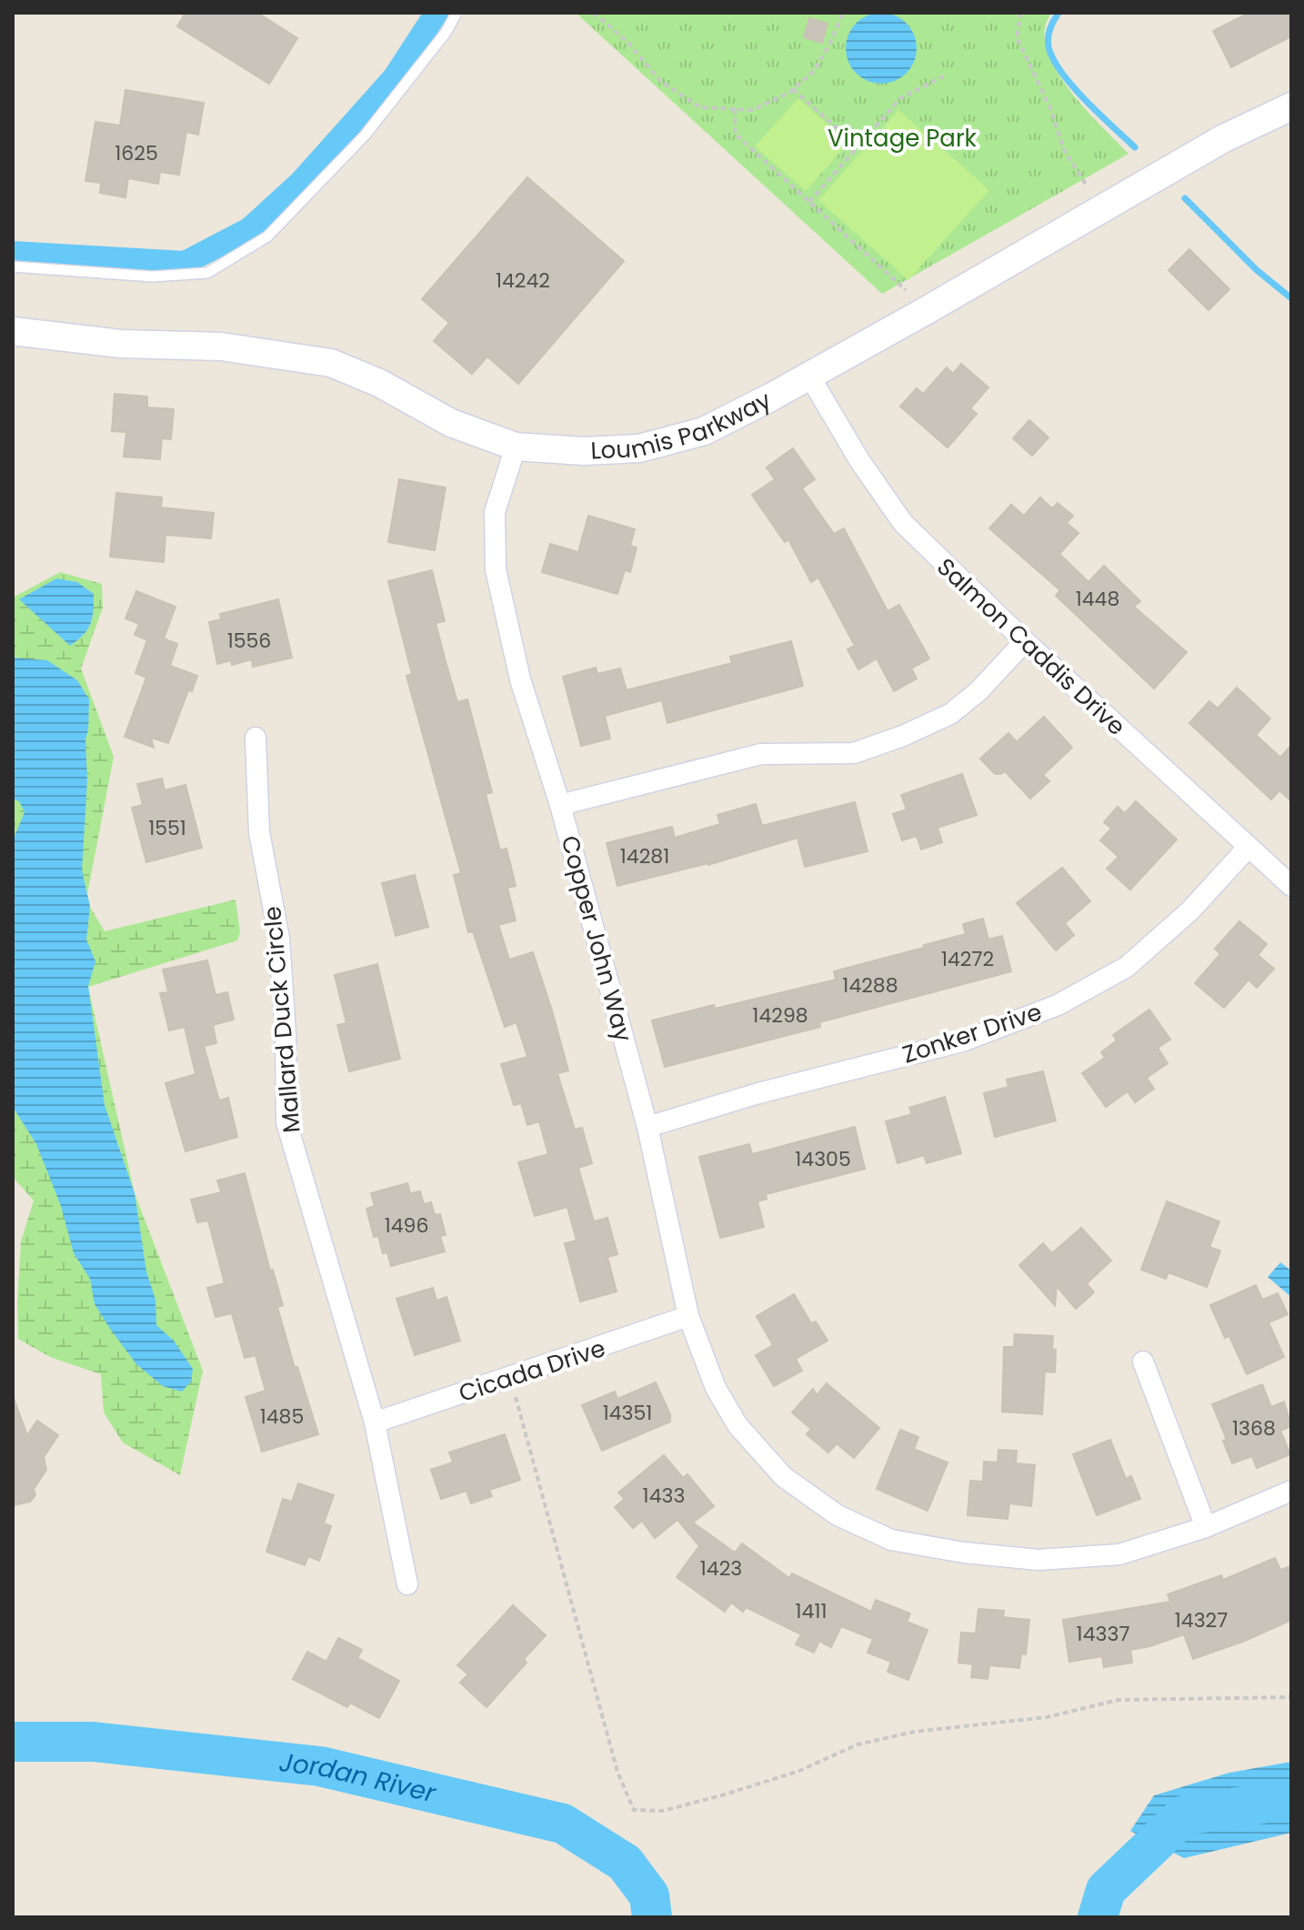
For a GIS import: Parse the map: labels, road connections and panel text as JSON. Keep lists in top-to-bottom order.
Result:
{
  "streets": {
    "street": [
      "Loumis Parkway",
      "Salmon Caddis Drive",
      "Copper John Way",
      "Mallard Duck Circle",
      "Zonker Drive",
      "Cicada Drive"
    ]
  },
  "crossings": [
    ["Loumis Parkway", "Salmon Caddis Drive"],
    ["Loumis Parkway", "Copper John Way"],
    ["Salmon Caddis Drive", "Zonker Drive"],
    ["Copper John Way", "Zonker Drive"],
    ["Copper John Way", "Cicada Drive"],
    ["Mallard Duck Circle", "Cicada Drive"]
  ],
  "water": ["Jordan River"],
  "parks": ["Vintage Park"],
  "house_numbers": [
    "1625",
    "14242",
    "1448",
    "1556",
    "1551",
    "14281",
    "14272",
    "14288",
    "14298",
    "14305",
    "1496",
    "14351",
    "1485",
    "1368",
    "1433",
    "1423",
    "1411",
    "14327",
    "14337"
  ]
}
